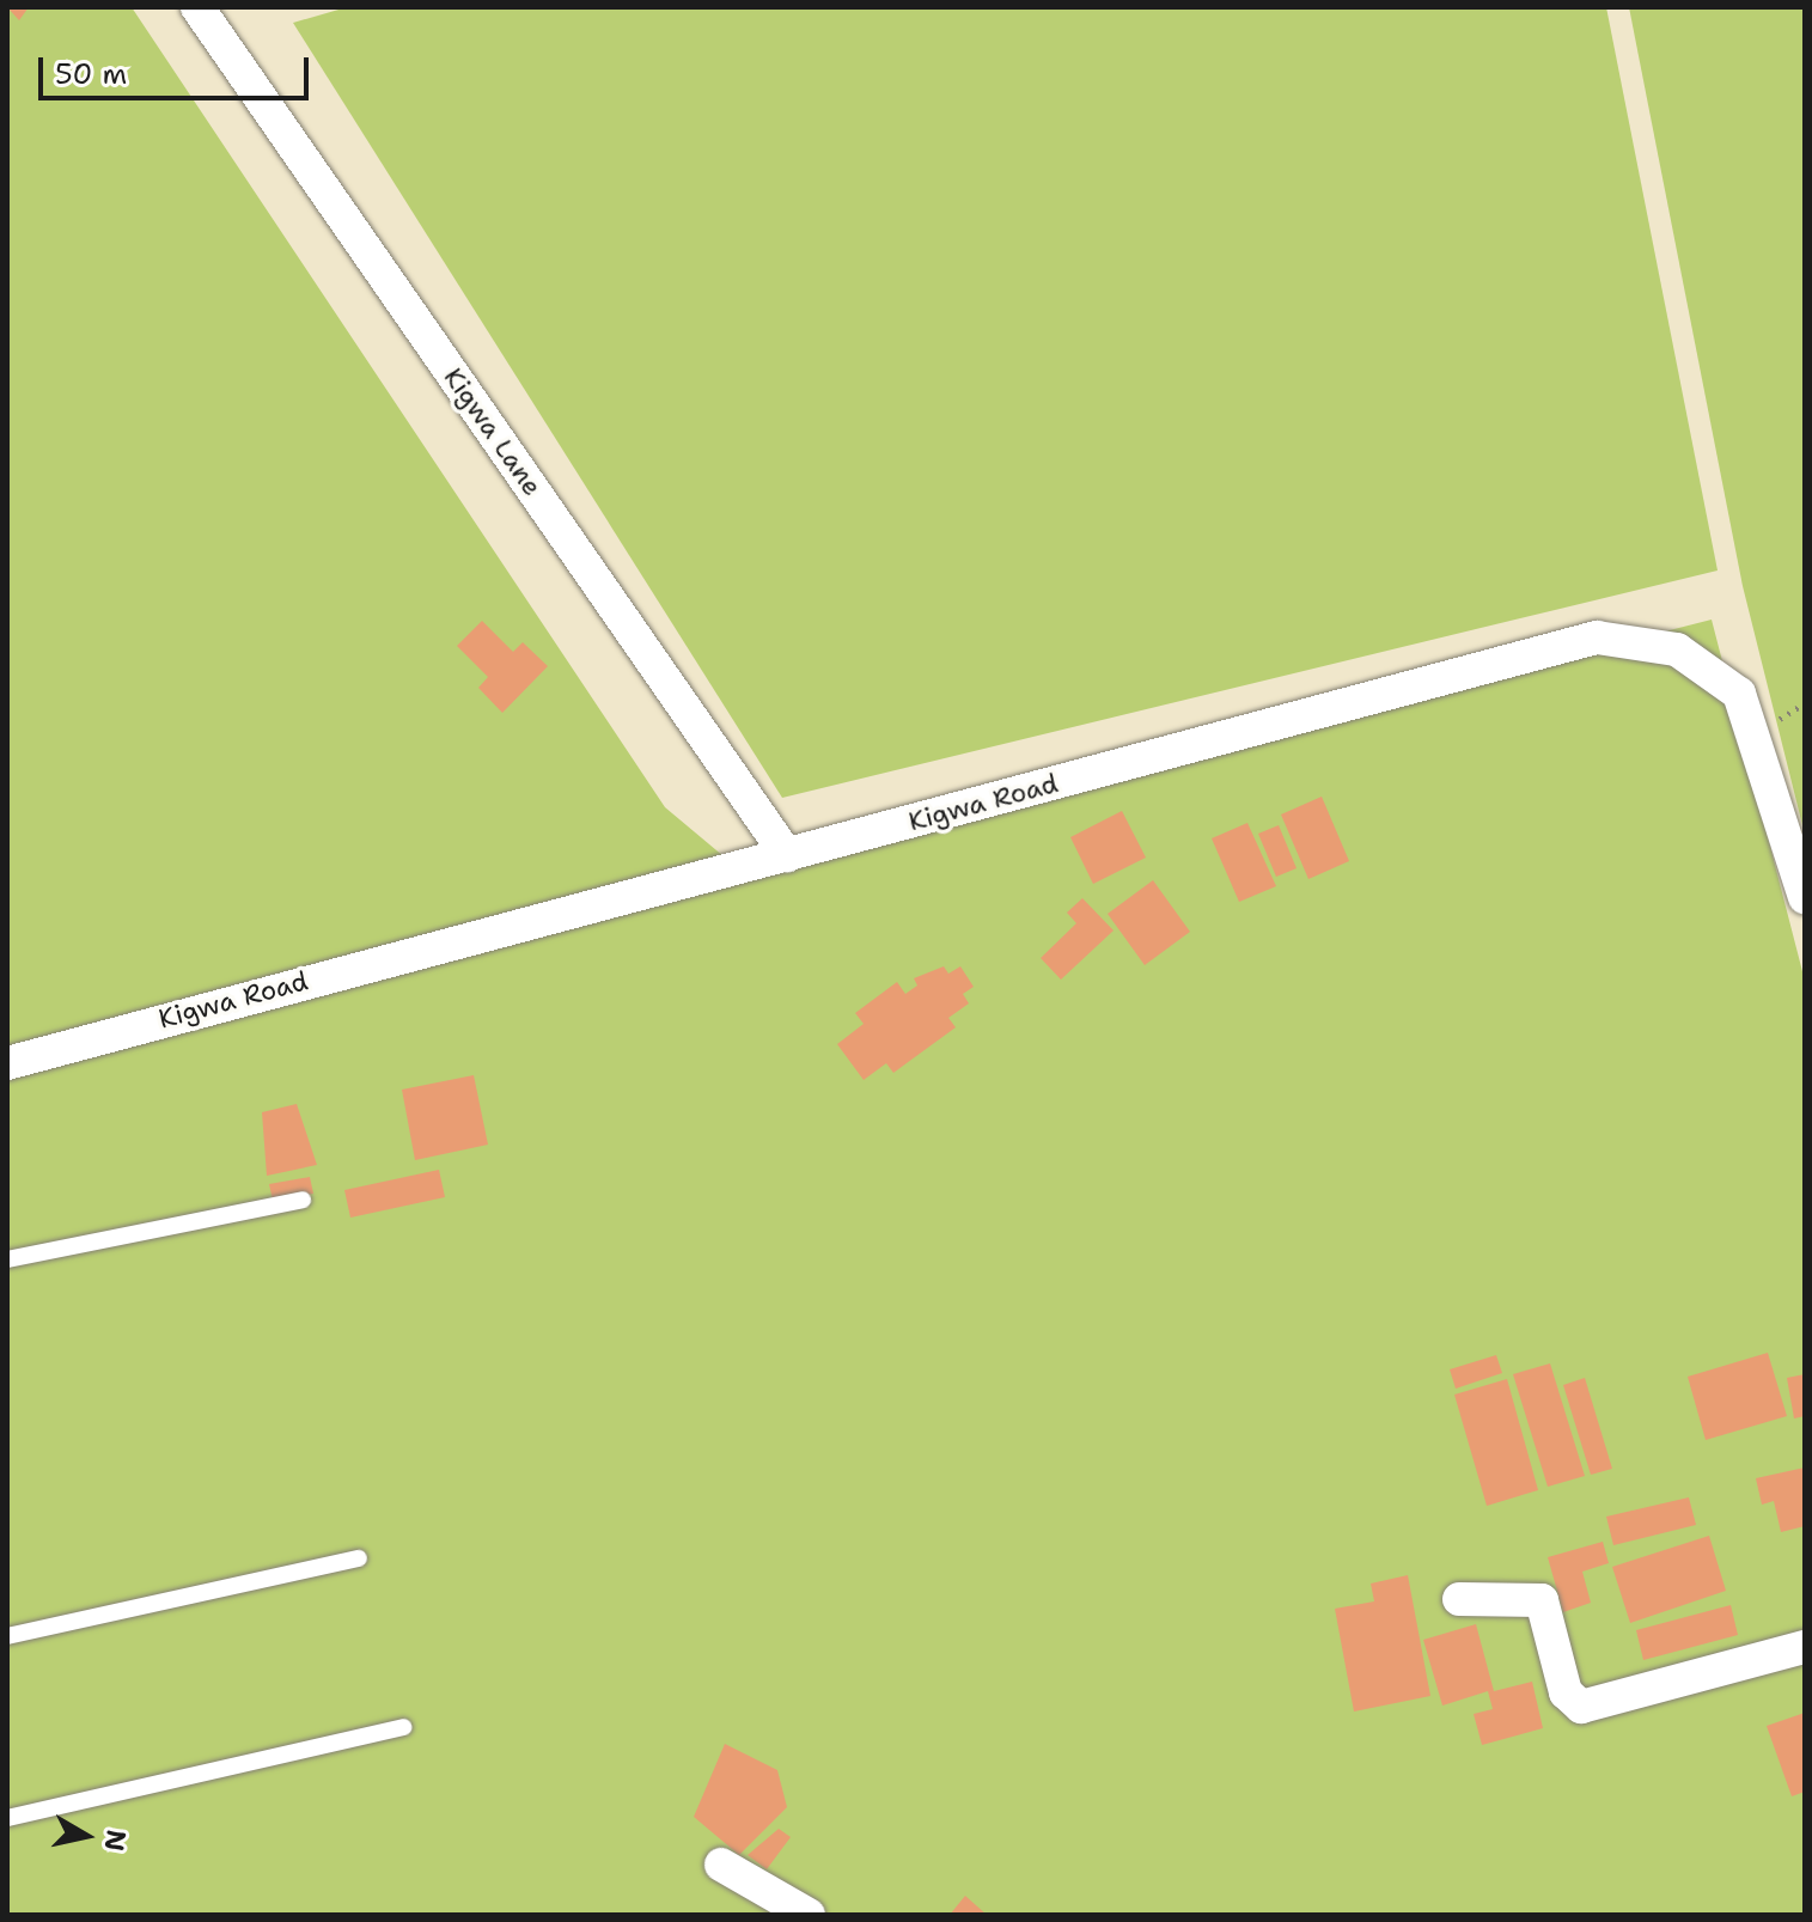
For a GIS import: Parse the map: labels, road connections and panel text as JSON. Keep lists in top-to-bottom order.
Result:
{
  "streets": {
    "street": ["Kigwa Lane", "Kigwa Road"]
  },
  "crossings": [
    ["Kigwa Lane", "Kigwa Road"]
  ],
  "scale_bar": "50 m",
  "north": "right"
}
